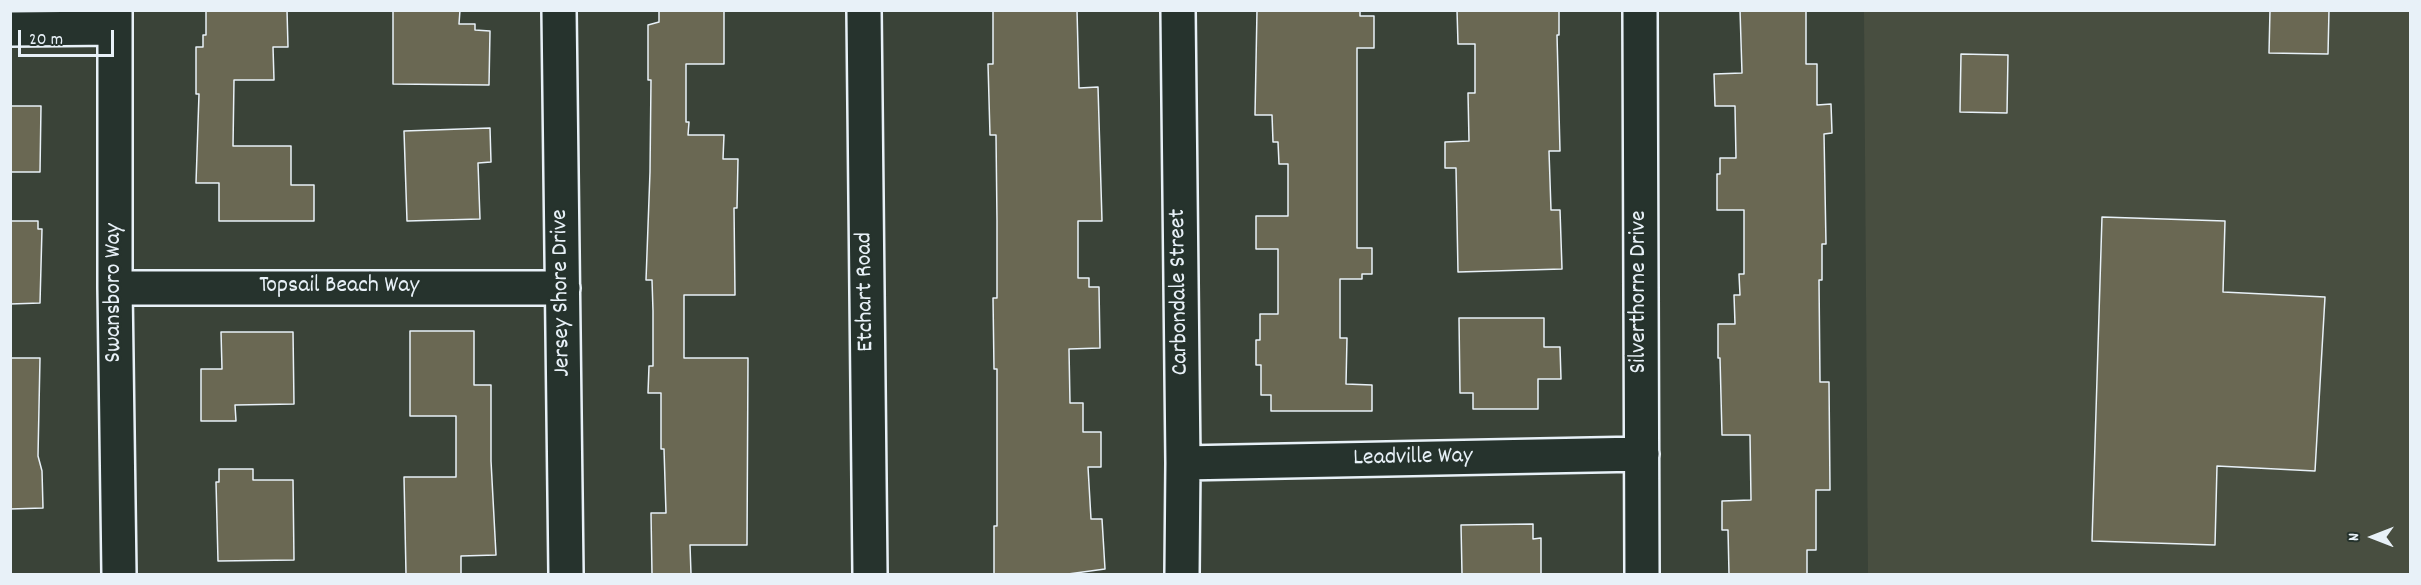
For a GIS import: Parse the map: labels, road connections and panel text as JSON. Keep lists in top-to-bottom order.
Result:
{
  "streets": {
    "street": [
      "Topsail Beach Way",
      "Etchart Road",
      "Carbondale Street",
      "Silverthorne Drive",
      "Swansboro Way",
      "Jersey Shore Drive",
      "Leadville Way"
    ]
  },
  "crossings": [
    ["Topsail Beach Way", "Swansboro Way"],
    ["Topsail Beach Way", "Jersey Shore Drive"],
    ["Carbondale Street", "Leadville Way"],
    ["Silverthorne Drive", "Leadville Way"]
  ],
  "scale_bar": "20 m",
  "north": "left"
}
